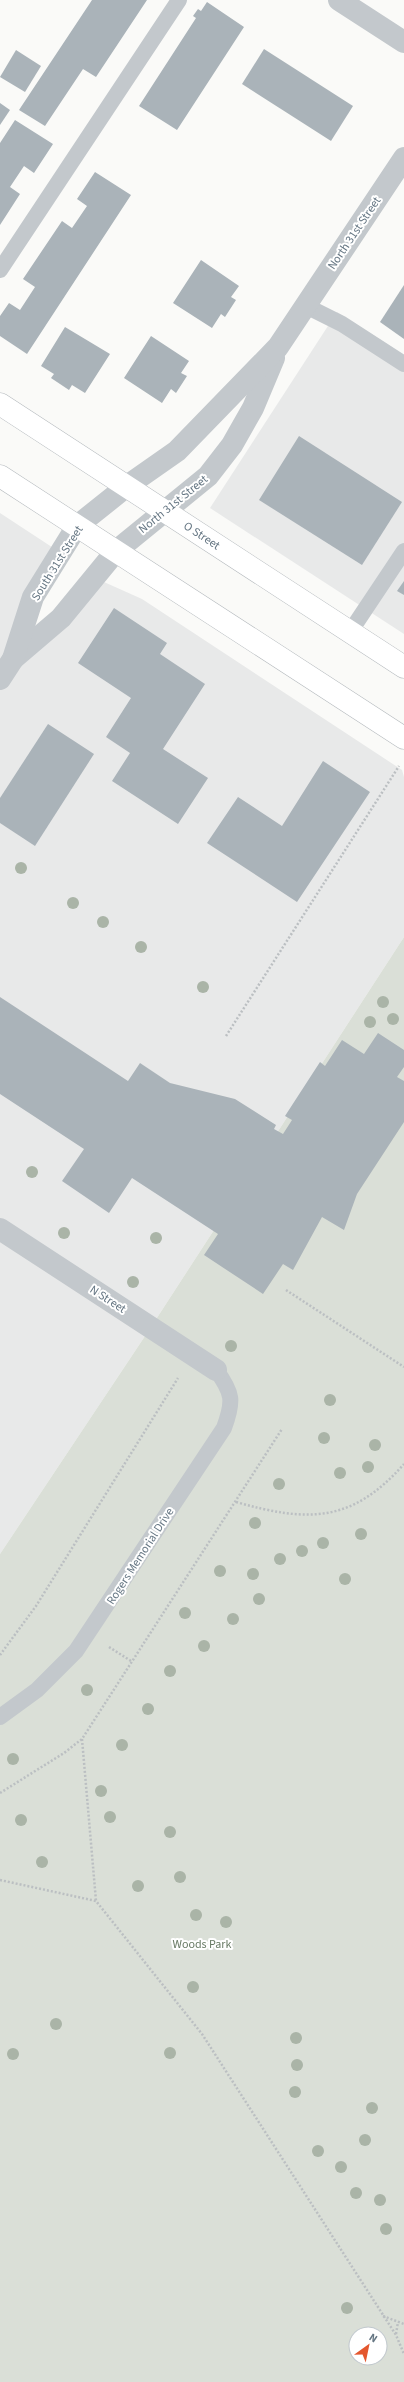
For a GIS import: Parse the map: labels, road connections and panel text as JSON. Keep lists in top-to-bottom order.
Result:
{
  "streets": {
    "main road": ["O Street"],
    "street": ["North 31st Street", "South 31st Street", "N Street"],
    "lane": ["Rogers Memorial Drive"]
  },
  "crossings": [
    ["North 31st Street", "O Street"],
    ["North 31st Street", "South 31st Street"],
    ["O Street", "South 31st Street"],
    ["N Street", "Rogers Memorial Drive"]
  ],
  "parks": ["Woods Park"],
  "north": "top right"
}
